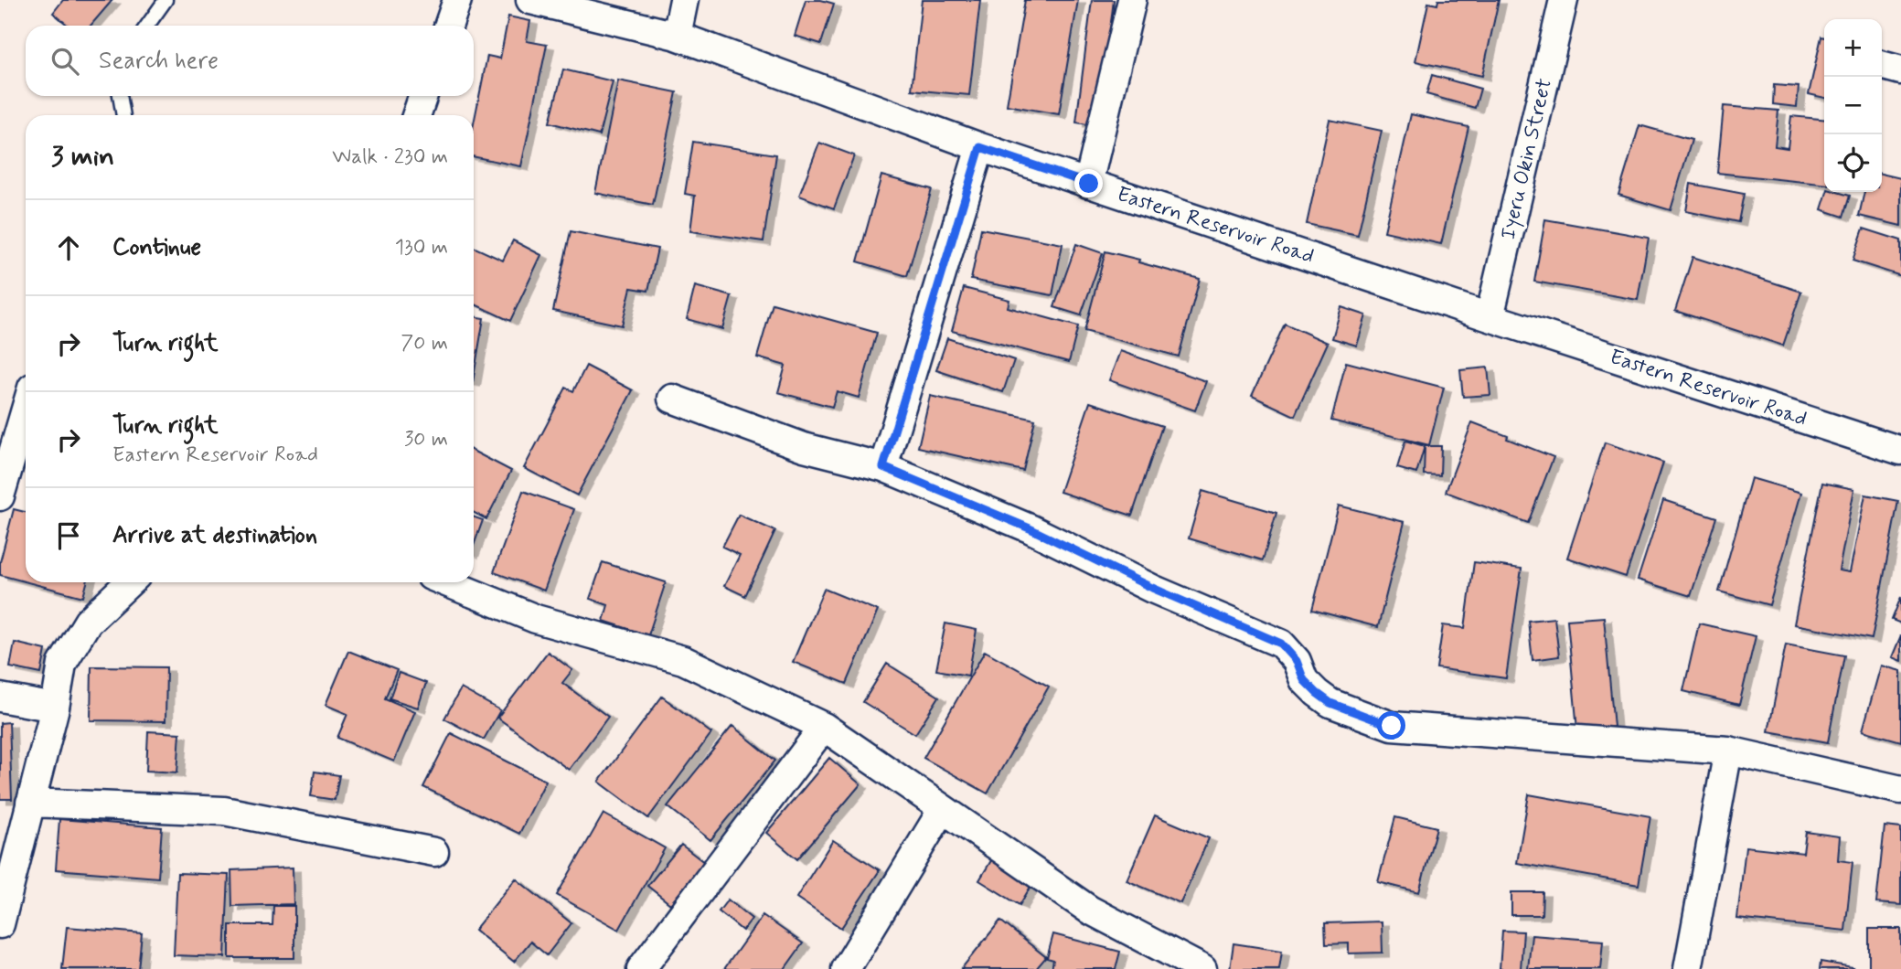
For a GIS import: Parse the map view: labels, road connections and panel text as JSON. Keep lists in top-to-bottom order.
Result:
{
  "streets": {
    "street": ["Iyeru Okin Street", "Eastern Reservoir Road"]
  },
  "crossings": [
    ["Iyeru Okin Street", "Eastern Reservoir Road"]
  ],
  "page": {
    "map_buttons": ["+", "−"],
    "search": "Search here",
    "heading": ["3 min", "Walk · 230 m"],
    "list": [
      ["Continue", "130 m"],
      ["Turn right", "70 m"],
      ["Turn right", "Eastern Reservoir Road", "30 m"],
      "Arrive at destination"
    ]
  }
}
